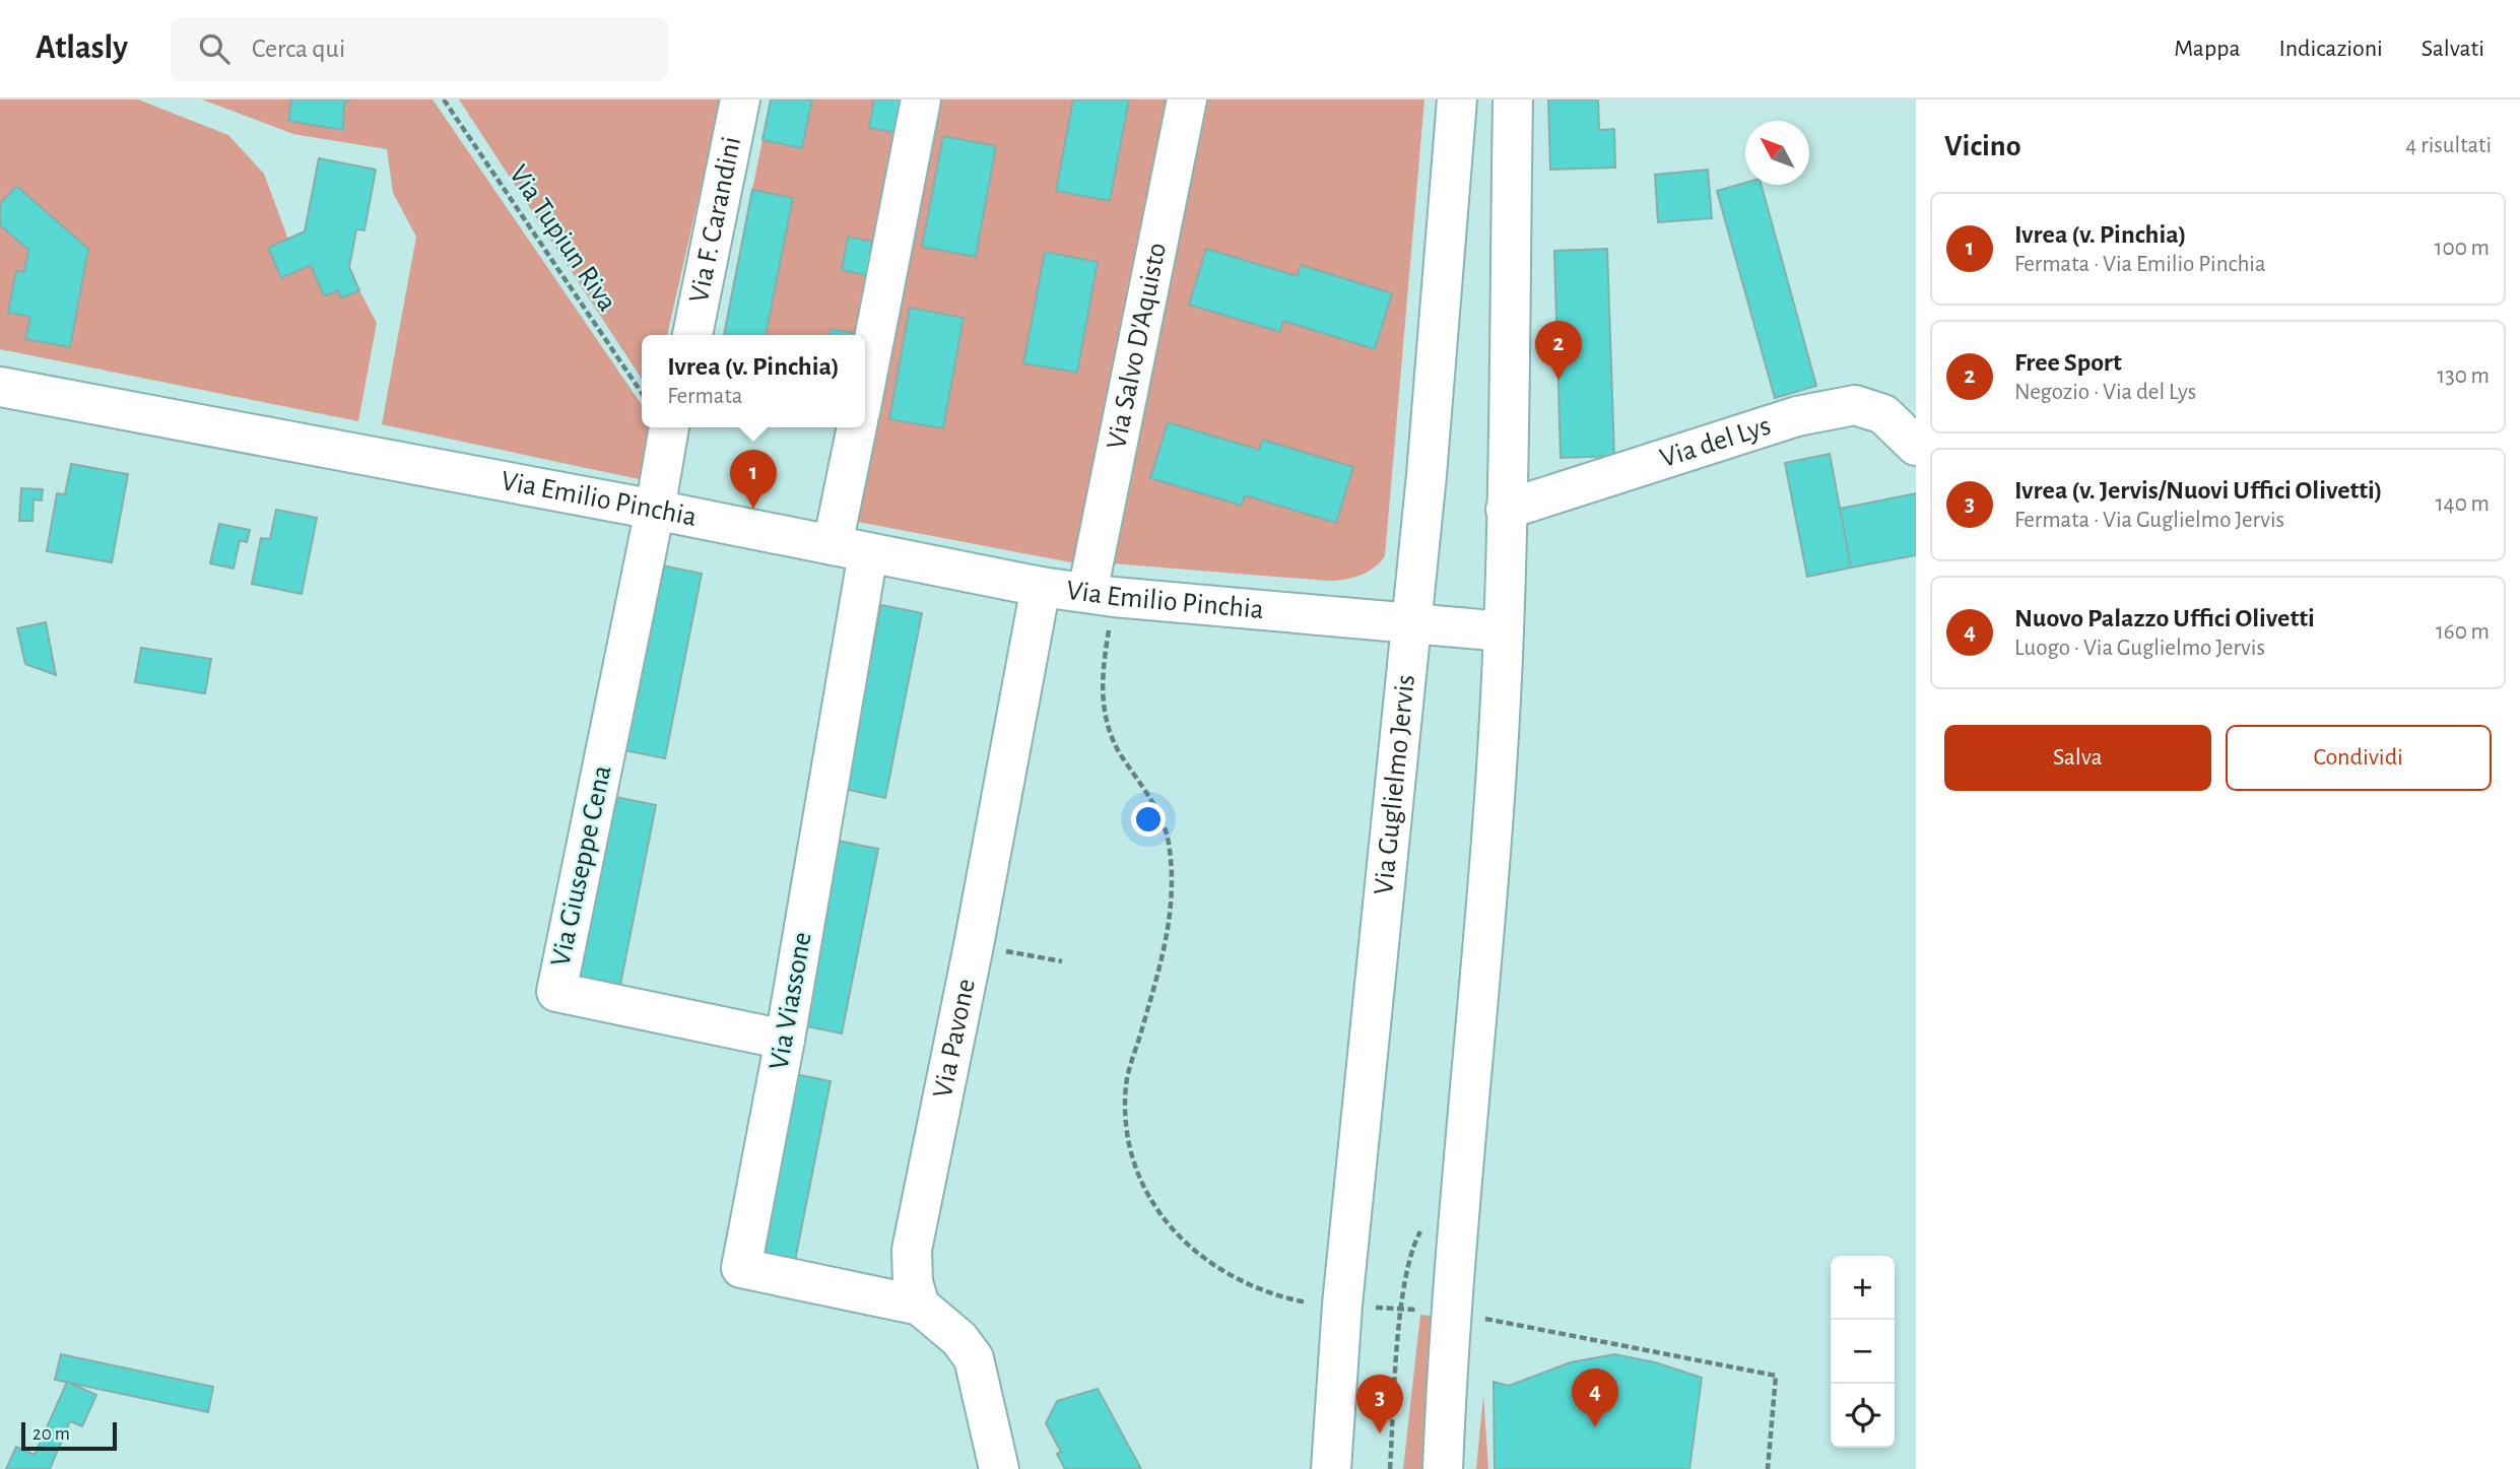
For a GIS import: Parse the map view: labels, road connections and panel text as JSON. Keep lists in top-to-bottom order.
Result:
{
  "streets": {
    "street": [
      "Via F. Carandini",
      "Via Salvo D'Aquisto",
      "Via del Lys",
      "Via Emilio Pinchia",
      "Via Guglielmo Jervis",
      "Via Giuseppe Cena",
      "Via Viassone",
      "Via Pavone"
    ],
    "path": ["Via Tupiun Riva"]
  },
  "crossings": [
    ["Via Salvo D'Aquisto", "Via Emilio Pinchia"],
    ["Via Emilio Pinchia", "Via Guglielmo Jervis"],
    ["Via Emilio Pinchia", "Via Giuseppe Cena"],
    ["Via Emilio Pinchia", "Via Viassone"],
    ["Via Emilio Pinchia", "Via Pavone"],
    ["Via Giuseppe Cena", "Via Viassone"],
    ["Via Viassone", "Via Pavone"]
  ],
  "scale_bar": "20 m",
  "north": "top left",
  "page": {
    "header": "Atlasly",
    "search": "Cerca qui",
    "nav": ["Mappa", "Indicazioni", "Salvati"],
    "heading": ["Vicino", "4 risultati"],
    "list": [
      {
        "mark": "1",
        "name": "Ivrea (v. Pinchia)",
        "note": "Fermata · Via Emilio Pinchia",
        "value": "100 m"
      },
      {
        "mark": "2",
        "name": "Free Sport",
        "note": "Negozio · Via del Lys",
        "value": "130 m"
      },
      {
        "mark": "3",
        "name": "Ivrea (v. Jervis/Nuovi Uffici Olivetti)",
        "note": "Fermata · Via Guglielmo Jervis",
        "value": "140 m"
      },
      {
        "mark": "4",
        "name": "Nuovo Palazzo Uffici Olivetti",
        "note": "Luogo · Via Guglielmo Jervis",
        "value": "160 m"
      }
    ],
    "pins": [
      "2",
      "1",
      "4",
      "3"
    ],
    "popup": ["Ivrea (v. Pinchia)", "Fermata"],
    "buttons": ["Salva", "Condividi"],
    "map_buttons": ["+", "−"],
    "scale": "20 m"
  }
}
